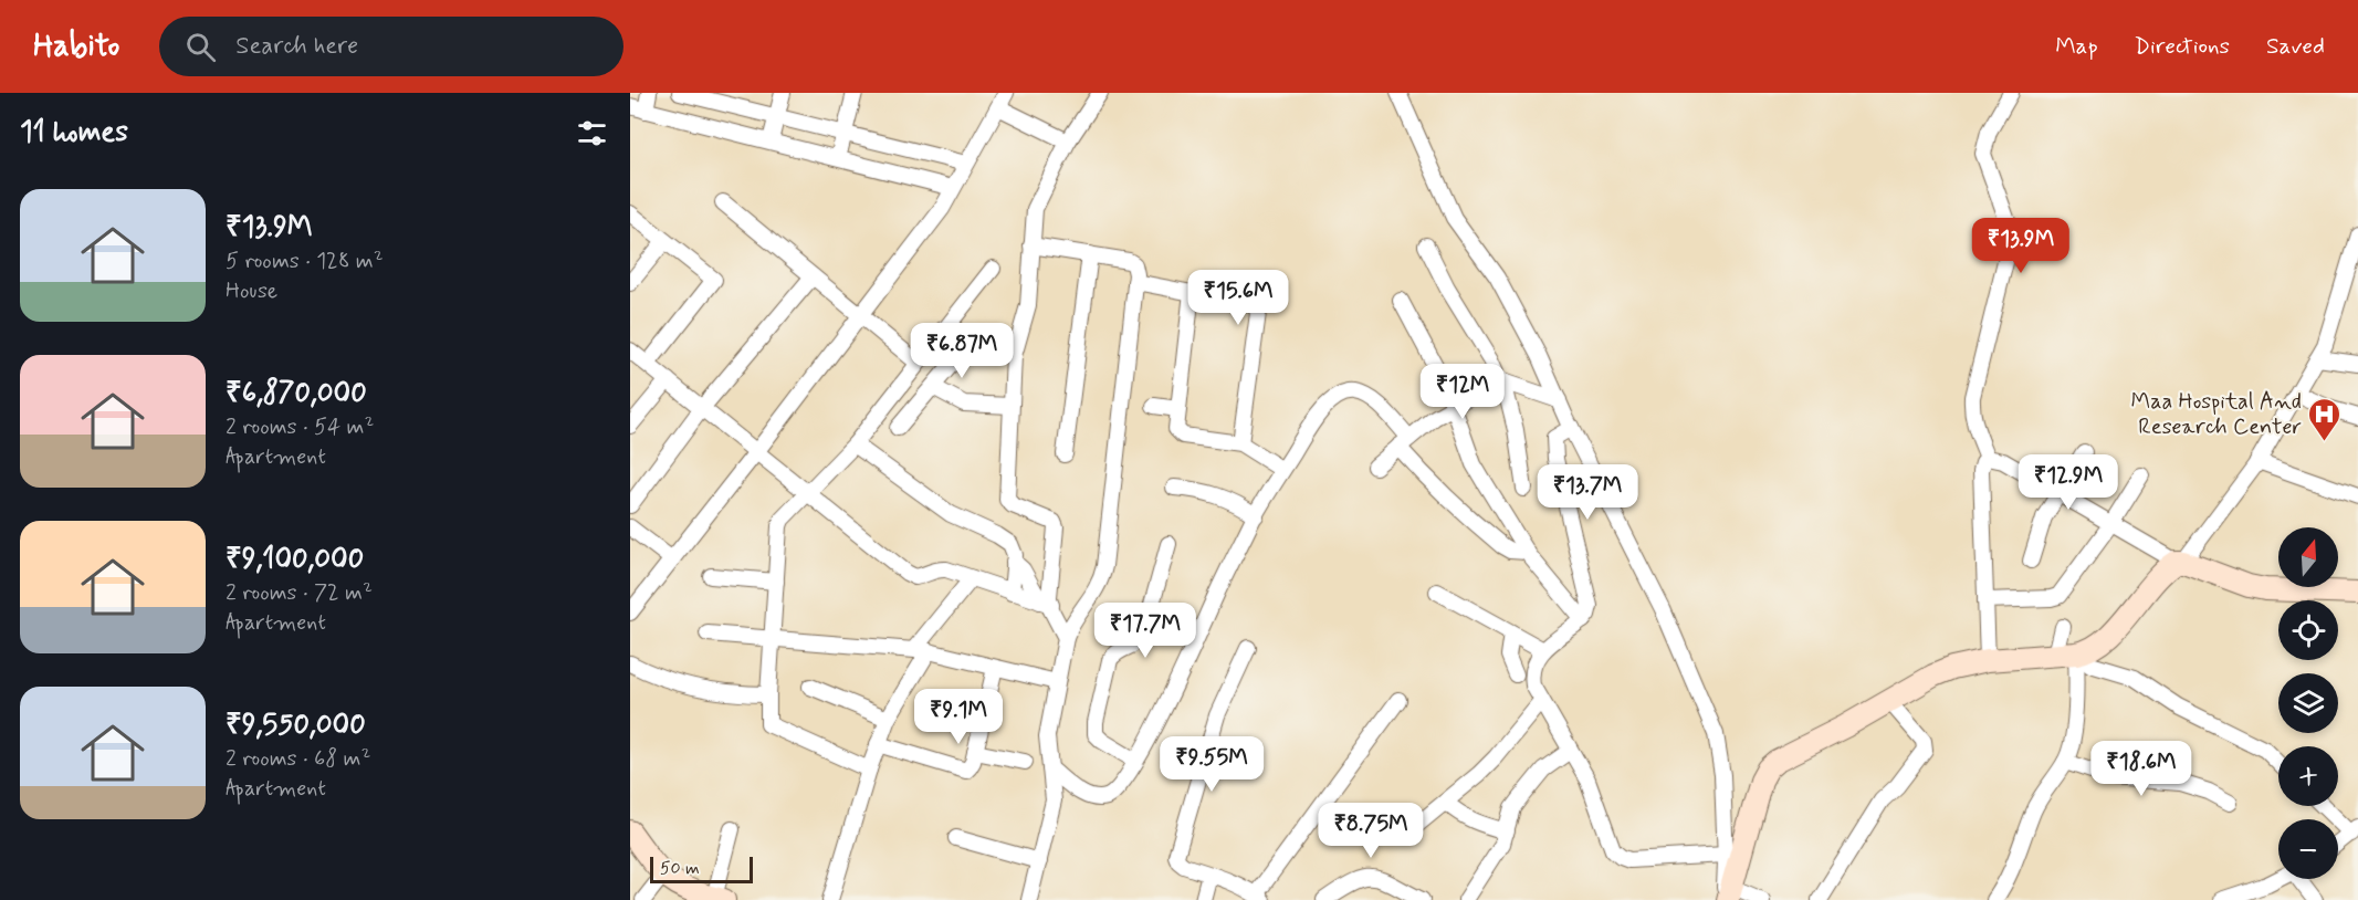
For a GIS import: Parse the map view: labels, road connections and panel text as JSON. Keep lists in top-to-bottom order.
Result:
{
  "places": {
    "hospital": ["Maa Hospital And Research Center"]
  },
  "scale_bar": "50 m",
  "north": "top",
  "page": {
    "header": "Habito",
    "search": "Search here",
    "nav": ["Map", "Directions", "Saved"],
    "heading": "11 homes",
    "list": [
      {
        "name": "₹13.9M",
        "note": "5 rooms · 128 m² · House"
      },
      {
        "name": "₹6,870,000",
        "note": "2 rooms · 54 m² · Apartment"
      },
      {
        "name": "₹9,100,000",
        "note": "2 rooms · 72 m² · Apartment"
      },
      {
        "name": "₹9,550,000",
        "note": "2 rooms · 68 m² · Apartment"
      }
    ],
    "price": [
      "₹13.9M",
      "₹15.6M",
      "₹6.87M",
      "₹12M",
      "₹12.9M",
      "₹13.7M",
      "₹17.7M",
      "₹9.1M",
      "₹9.55M",
      "₹18.6M",
      "₹8.75M"
    ],
    "map_buttons": ["+", "−"],
    "scale": "50 m"
  }
}
